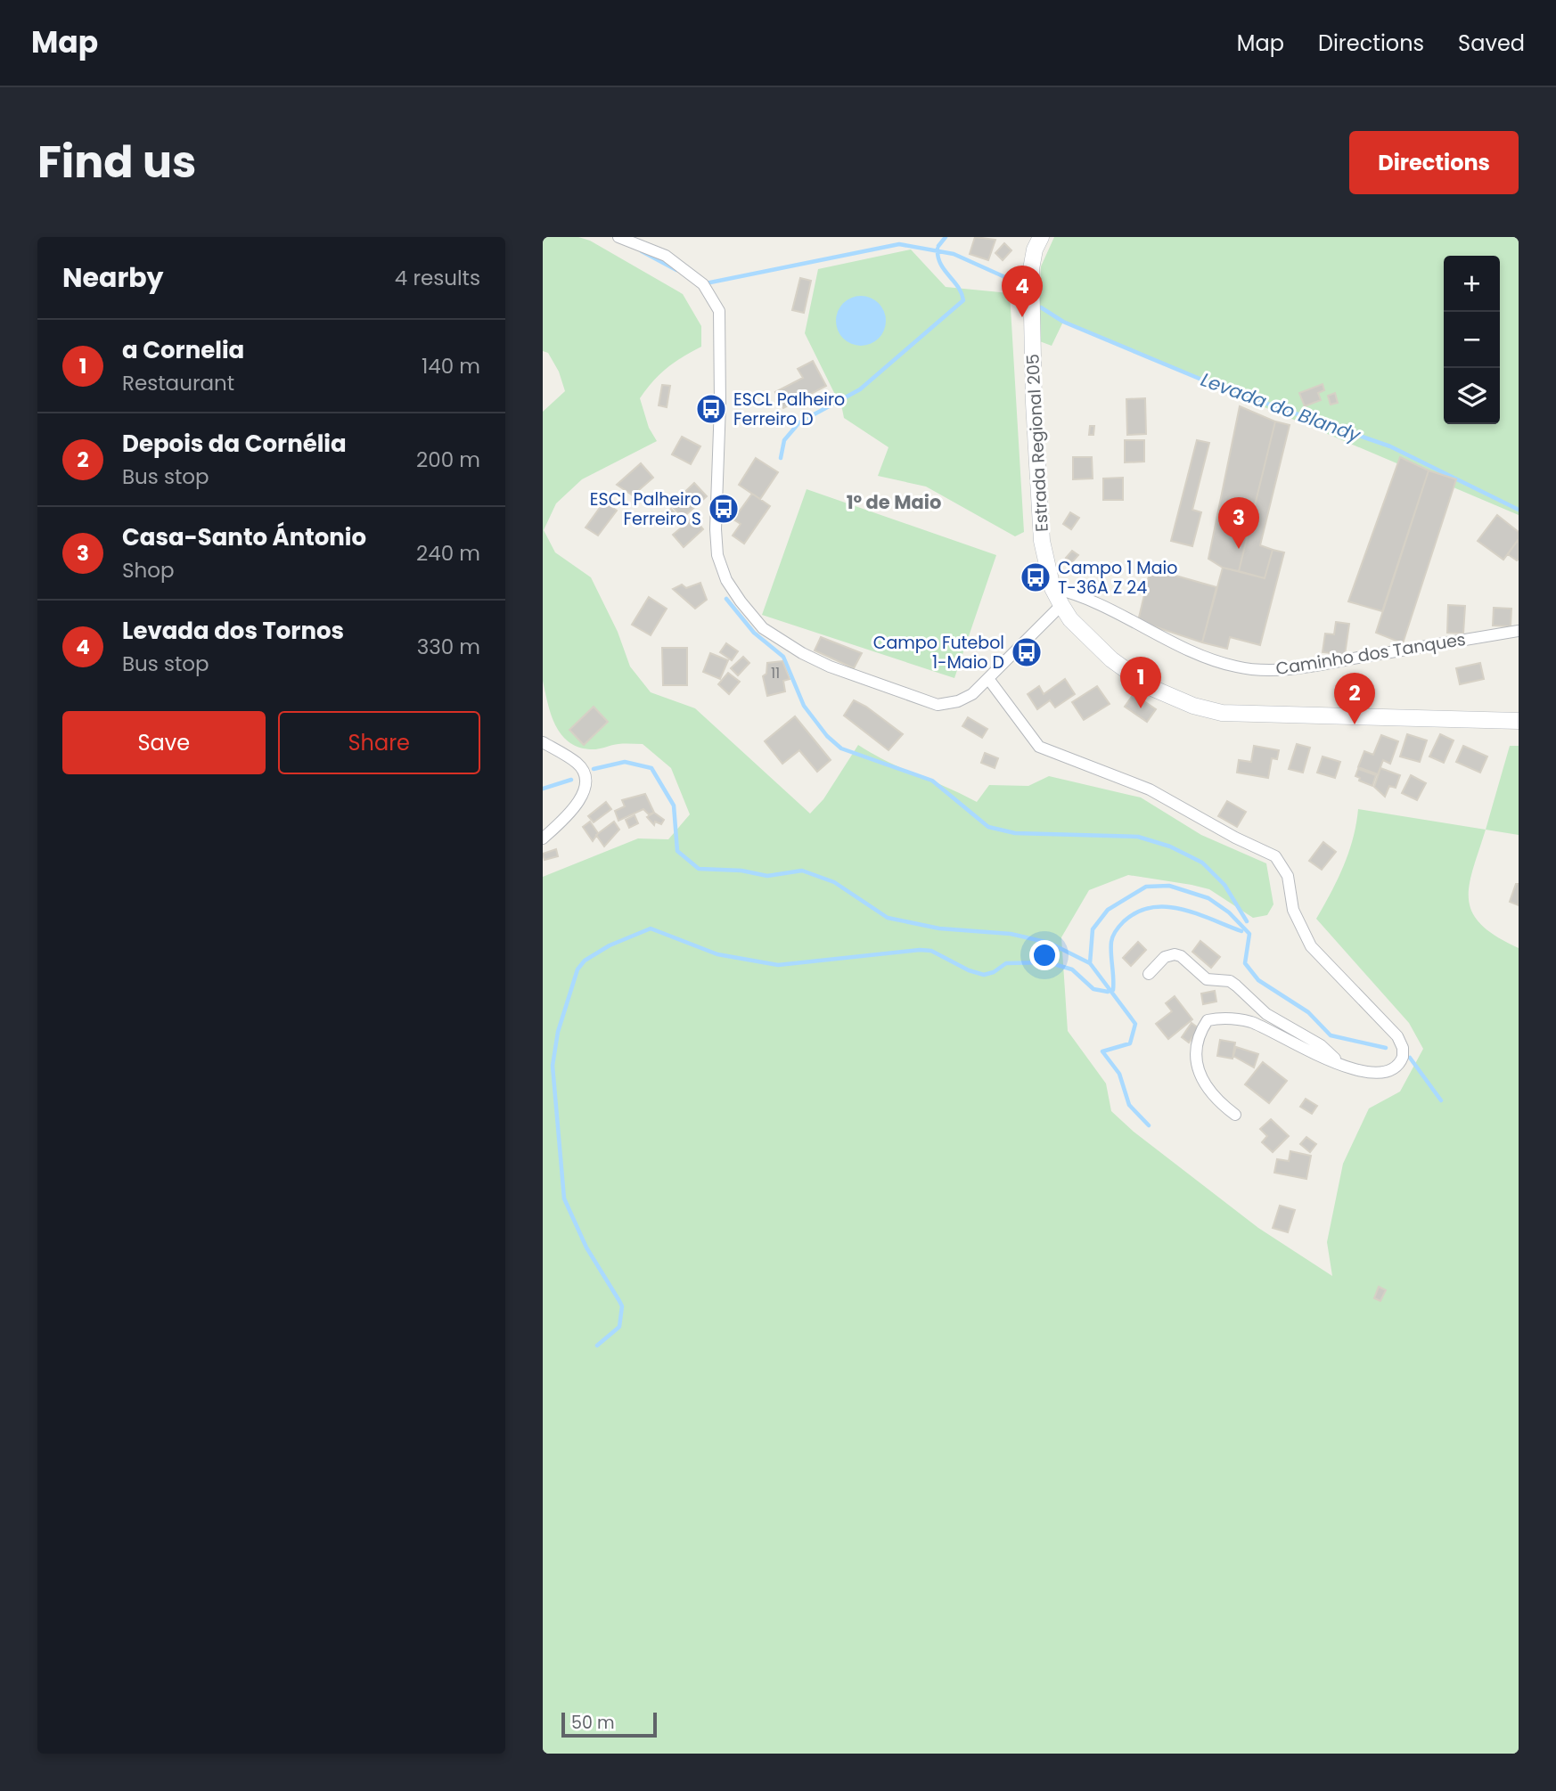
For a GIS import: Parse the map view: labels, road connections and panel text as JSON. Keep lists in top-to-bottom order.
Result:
{
  "streets": {
    "main road": ["Estrada Regional 205"],
    "street": ["Caminho dos Tanques"]
  },
  "crossings": [
    ["Estrada Regional 205", "Caminho dos Tanques"]
  ],
  "districts": ["1º de Maio"],
  "water": ["Levada do Blandy"],
  "places": {
    "bus stop": [
      "ESCL Palheiro Ferreiro D",
      "ESCL Palheiro Ferreiro S",
      "Campo 1 Maio T-36A Z 24",
      "Campo Futebol 1-Maio D"
    ]
  },
  "house_numbers": ["11"],
  "scale_bar": "50 m",
  "page": {
    "header": "Map",
    "nav": ["Map", "Directions", "Saved"],
    "title": "Find us",
    "buttons": [
      "Directions",
      ["Save", "Share"]
    ],
    "heading": ["Nearby", "4 results"],
    "map_buttons": ["+", "−"],
    "pins": [
      "4",
      "3",
      "1",
      "2"
    ],
    "list": [
      {
        "mark": "1",
        "name": "a Cornelia",
        "note": "Restaurant",
        "value": "140 m"
      },
      {
        "mark": "2",
        "name": "Depois da Cornélia",
        "note": "Bus stop",
        "value": "200 m"
      },
      {
        "mark": "3",
        "name": "Casa-Santo Ántonio",
        "note": "Shop",
        "value": "240 m"
      },
      {
        "mark": "4",
        "name": "Levada dos Tornos",
        "note": "Bus stop",
        "value": "330 m"
      }
    ],
    "scale": "50 m"
  }
}
